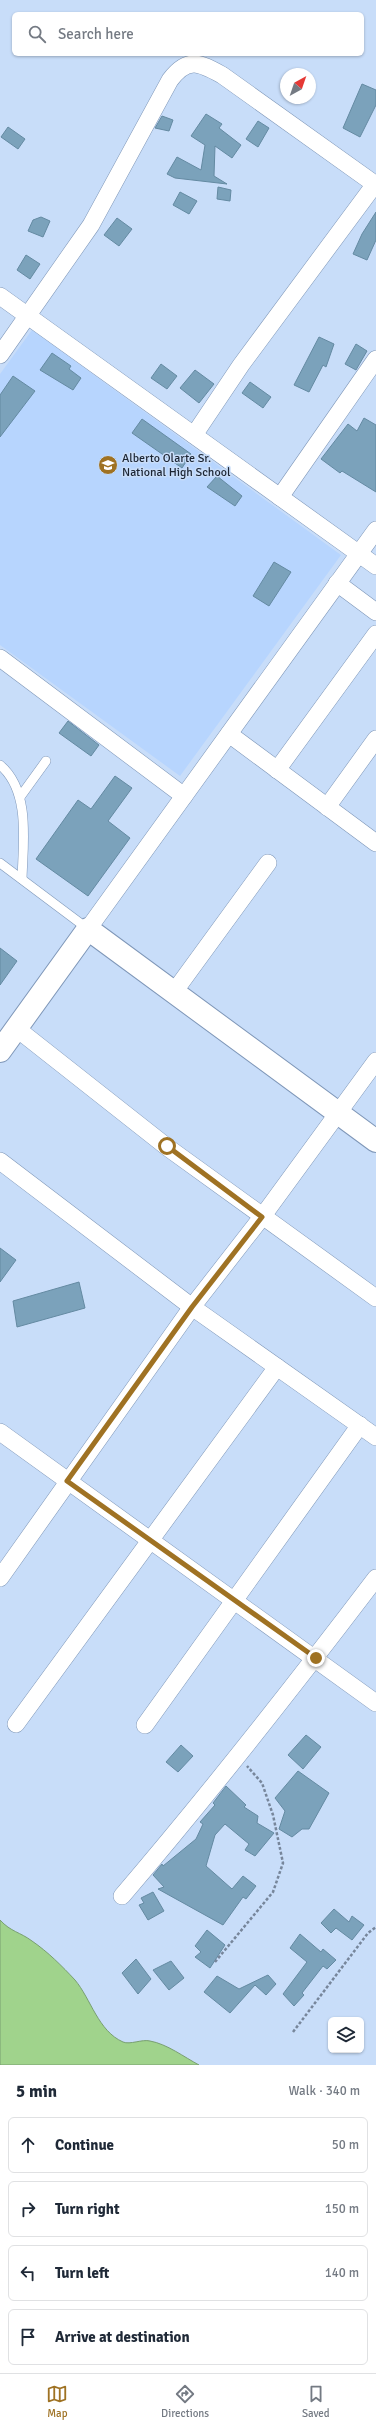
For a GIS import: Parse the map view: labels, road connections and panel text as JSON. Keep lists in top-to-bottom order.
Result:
{
  "places": {
    "school or university": ["Alberto Olarte Sr. National High School"]
  },
  "north": "top right",
  "page": {
    "search": "Search here",
    "heading": ["5 min", "Walk · 340 m"],
    "list": [
      ["Continue", "50 m"],
      ["Turn right", "150 m"],
      ["Turn left", "140 m"],
      "Arrive at destination"
    ],
    "nav": ["Map", "Directions", "Saved"]
  }
}
